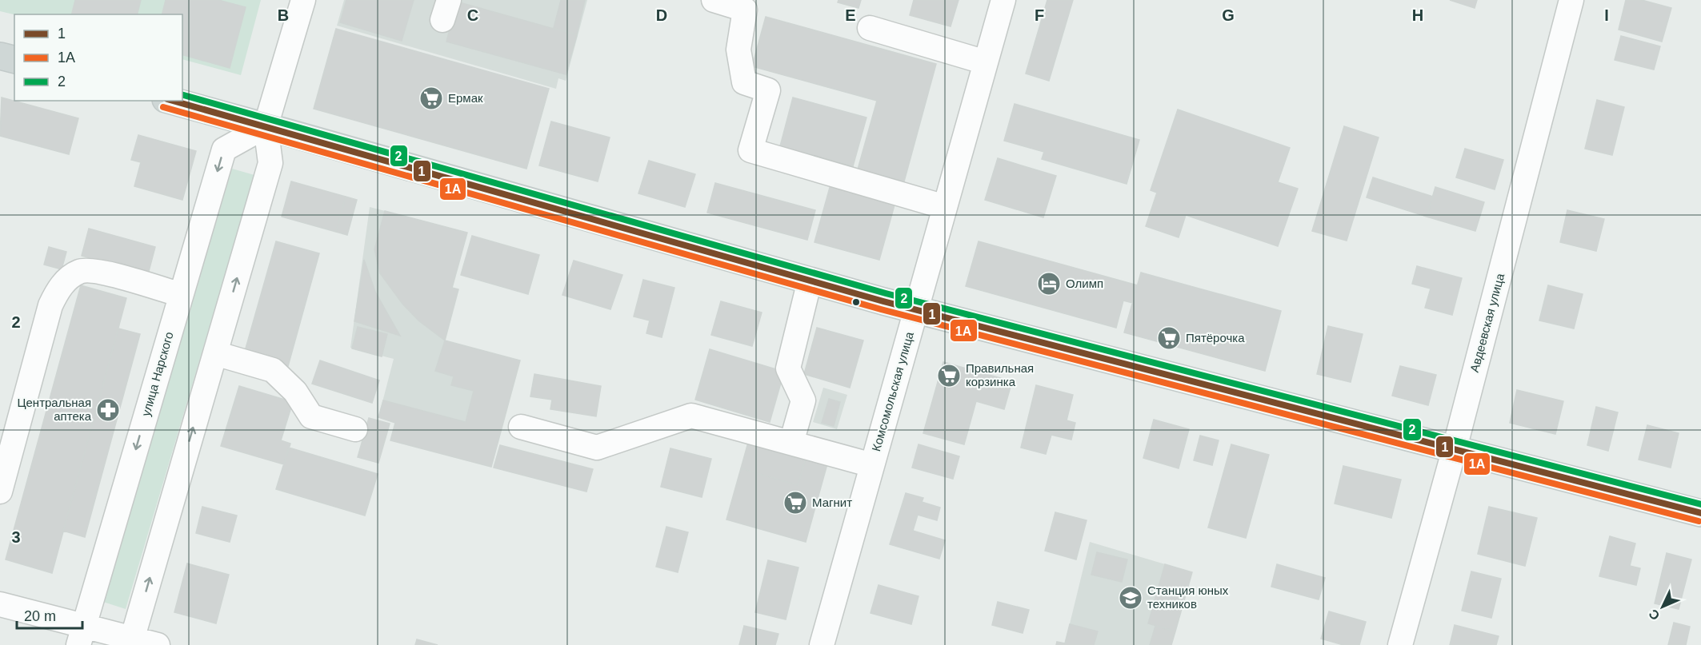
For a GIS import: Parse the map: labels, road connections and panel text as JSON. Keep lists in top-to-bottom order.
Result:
{
  "streets": {
    "street": ["Авдеевская улица", "улица Нарского", "Комсомольская улица"]
  },
  "places": {
    "supermarket": [
      "Ермак",
      "Пятёрочка",
      "Правильная корзинка",
      "Магнит"
    ],
    "hotel": ["Олимп"],
    "pharmacy": ["Центральная аптека"],
    "school or university": ["Станция юных техников"]
  },
  "lines": ["transit line 2", "transit line 1", "transit line 1А"],
  "legend": ["1", "1А", "2"],
  "scale_bar": "20 m",
  "north": "bottom left",
  "grid": {
    "columns": [
      "B",
      "C",
      "D",
      "E",
      "F",
      "G",
      "H",
      "I"
    ],
    "rows": ["2", "3"]
  }
}
